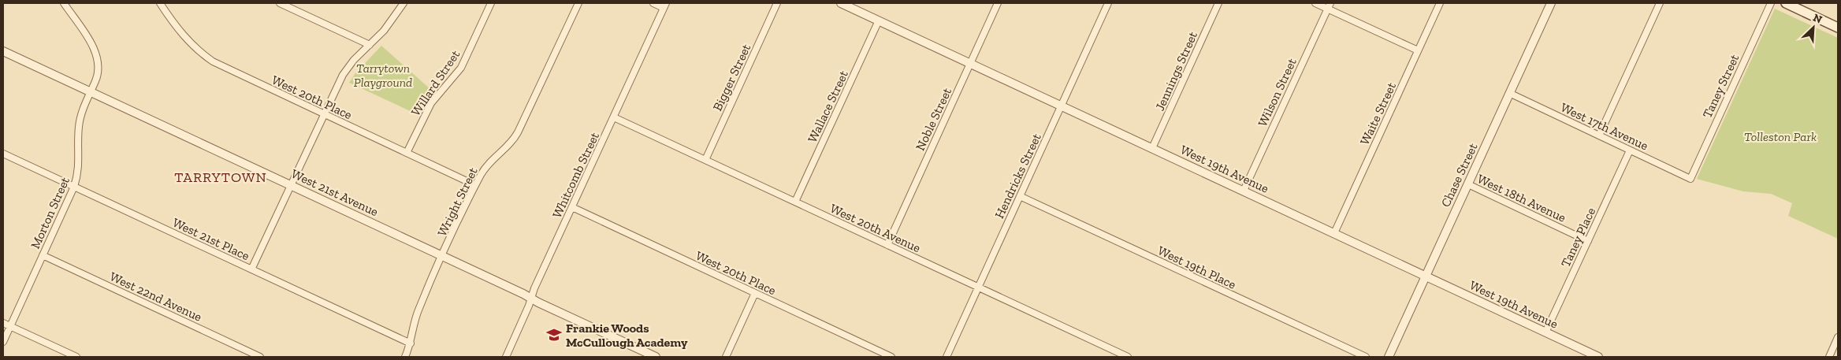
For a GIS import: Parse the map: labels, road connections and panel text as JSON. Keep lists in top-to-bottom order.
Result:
{
  "streets": {
    "street": [
      "Jennings Street",
      "Bigger Street",
      "Willard Street",
      "Taney Street",
      "Wilson Street",
      "West 20th Place",
      "Wallace Street",
      "Waite Street",
      "Noble Street",
      "West 17th Avenue",
      "West 19th Avenue",
      "Whitcomb Street",
      "Chase Street",
      "Hendricks Street",
      "West 21st Avenue",
      "West 18th Avenue",
      "Wright Street",
      "Morton Street",
      "West 20th Avenue",
      "Taney Place",
      "West 21st Place",
      "West 19th Place",
      "West 22nd Avenue"
    ]
  },
  "crossings": [
    ["Jennings Street", "West 19th Avenue"],
    ["Bigger Street", "West 20th Avenue"],
    ["Willard Street", "West 20th Place"],
    ["Taney Street", "West 17th Avenue"],
    ["Wilson Street", "West 19th Avenue"],
    ["West 20th Place", "Whitcomb Street"],
    ["West 20th Place", "Wright Street"],
    ["Wallace Street", "West 19th Avenue"],
    ["Wallace Street", "West 20th Avenue"],
    ["Waite Street", "West 19th Avenue"],
    ["Noble Street", "West 19th Avenue"],
    ["Noble Street", "West 20th Avenue"],
    ["West 17th Avenue", "Chase Street"],
    ["West 17th Avenue", "Taney Place"],
    ["West 19th Avenue", "Chase Street"],
    ["West 19th Avenue", "Hendricks Street"],
    ["West 19th Avenue", "Taney Place"],
    ["Whitcomb Street", "West 21st Avenue"],
    ["Whitcomb Street", "West 20th Avenue"],
    ["Chase Street", "West 18th Avenue"],
    ["Hendricks Street", "West 20th Avenue"],
    ["Hendricks Street", "West 19th Place"],
    ["West 21st Avenue", "Wright Street"],
    ["West 21st Avenue", "Morton Street"],
    ["West 18th Avenue", "Taney Place"],
    ["Wright Street", "West 21st Place"],
    ["Morton Street", "West 21st Place"],
    ["Morton Street", "West 22nd Avenue"]
  ],
  "districts": ["TARRYTOWN"],
  "parks": ["Tarrytown Playground", "Tolleston Park"],
  "places": {
    "school or university": ["Frankie Woods McCullough Academy"]
  },
  "north": "top right"
}
